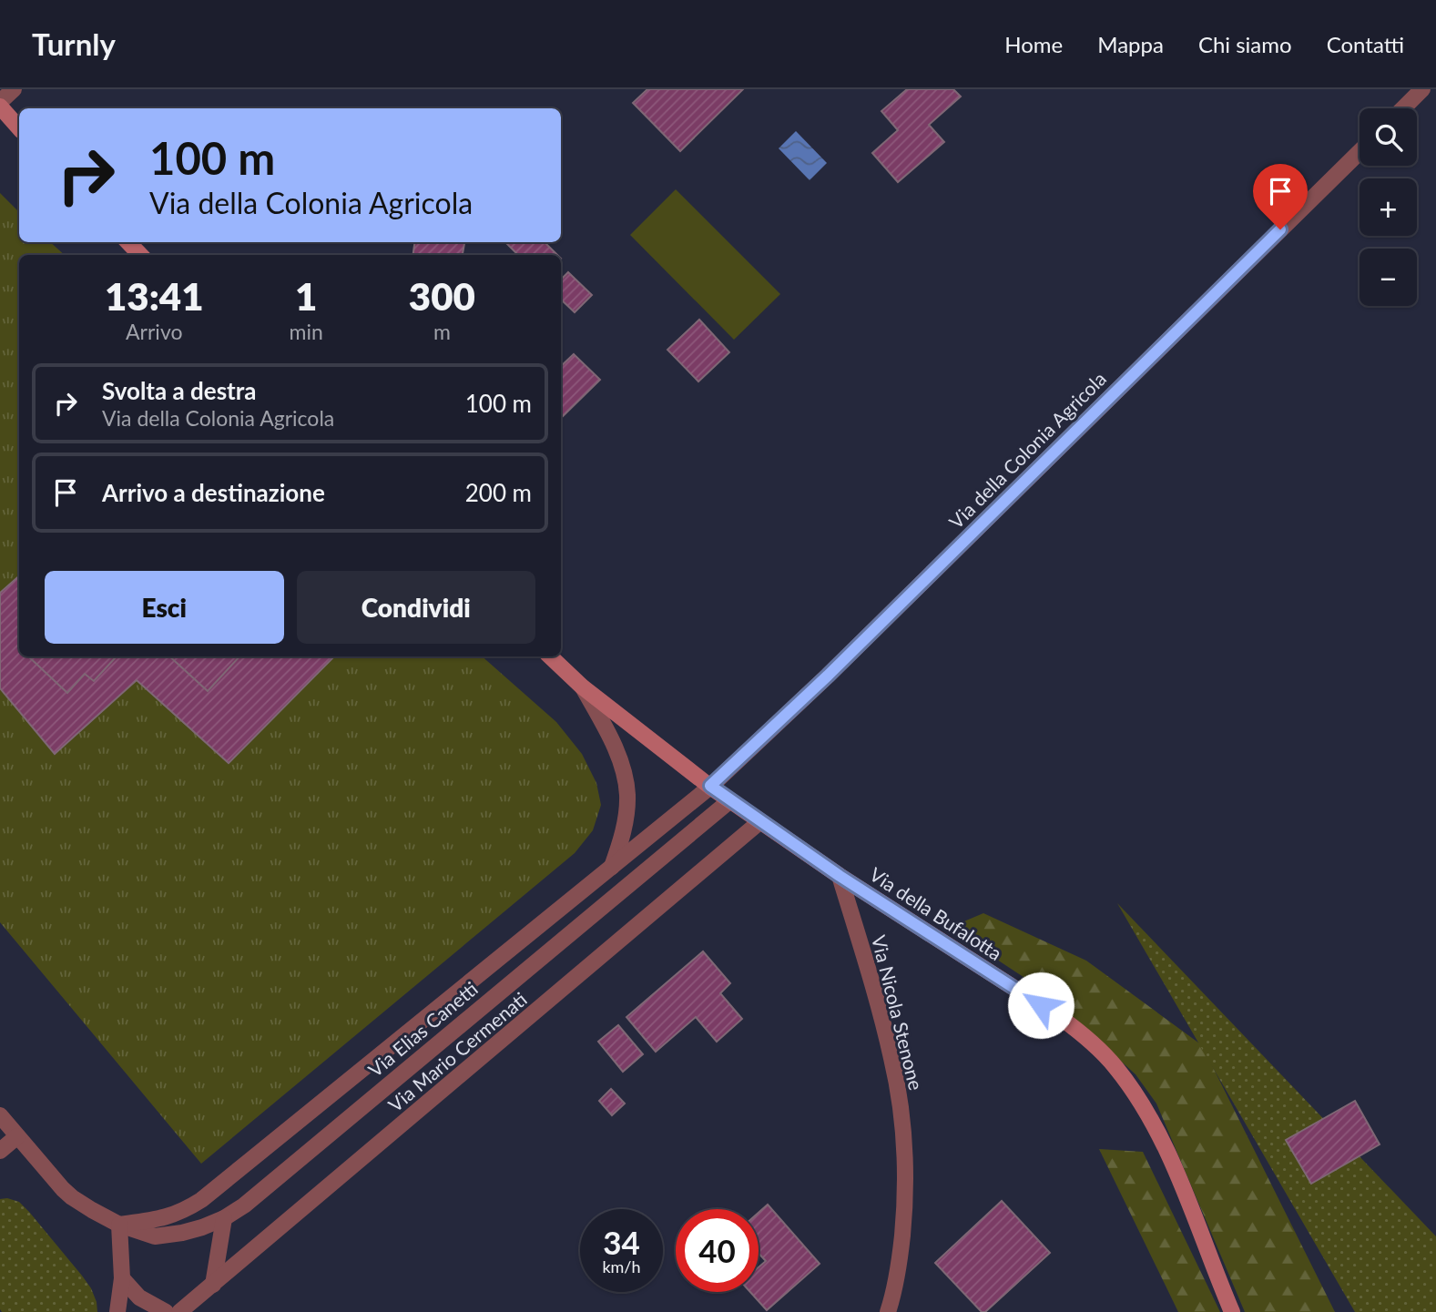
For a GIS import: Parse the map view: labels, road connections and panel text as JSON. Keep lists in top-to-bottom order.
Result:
{
  "streets": {
    "street": [
      "Via della Colonia Agricola",
      "Via della Bufalotta",
      "Via Nicola Stenone",
      "Via Elias Canetti",
      "Via Mario Cermenati"
    ]
  },
  "crossings": [
    ["Via della Colonia Agricola", "Via della Bufalotta"],
    ["Via della Colonia Agricola", "Via Elias Canetti"],
    ["Via della Bufalotta", "Via Nicola Stenone"],
    ["Via della Bufalotta", "Via Elias Canetti"],
    ["Via della Bufalotta", "Via Mario Cermenati"]
  ],
  "page": {
    "header": "Turnly",
    "nav": [
      "Home",
      "Mappa",
      "Chi siamo",
      "Contatti"
    ],
    "map_buttons": ["+", "−"],
    "turn": ["100 m", "Via della Colonia Agricola"],
    "eta": [
      "13:41",
      "Arrivo",
      "1",
      "min",
      "300",
      "m"
    ],
    "list": [
      {
        "name": "Svolta a destra",
        "note": "Via della Colonia Agricola",
        "value": "100 m"
      },
      {
        "name": "Arrivo a destinazione",
        "value": "200 m"
      }
    ],
    "buttons": ["Esci", "Condividi"],
    "speed": "34 km/h",
    "limit": "40"
  }
}
